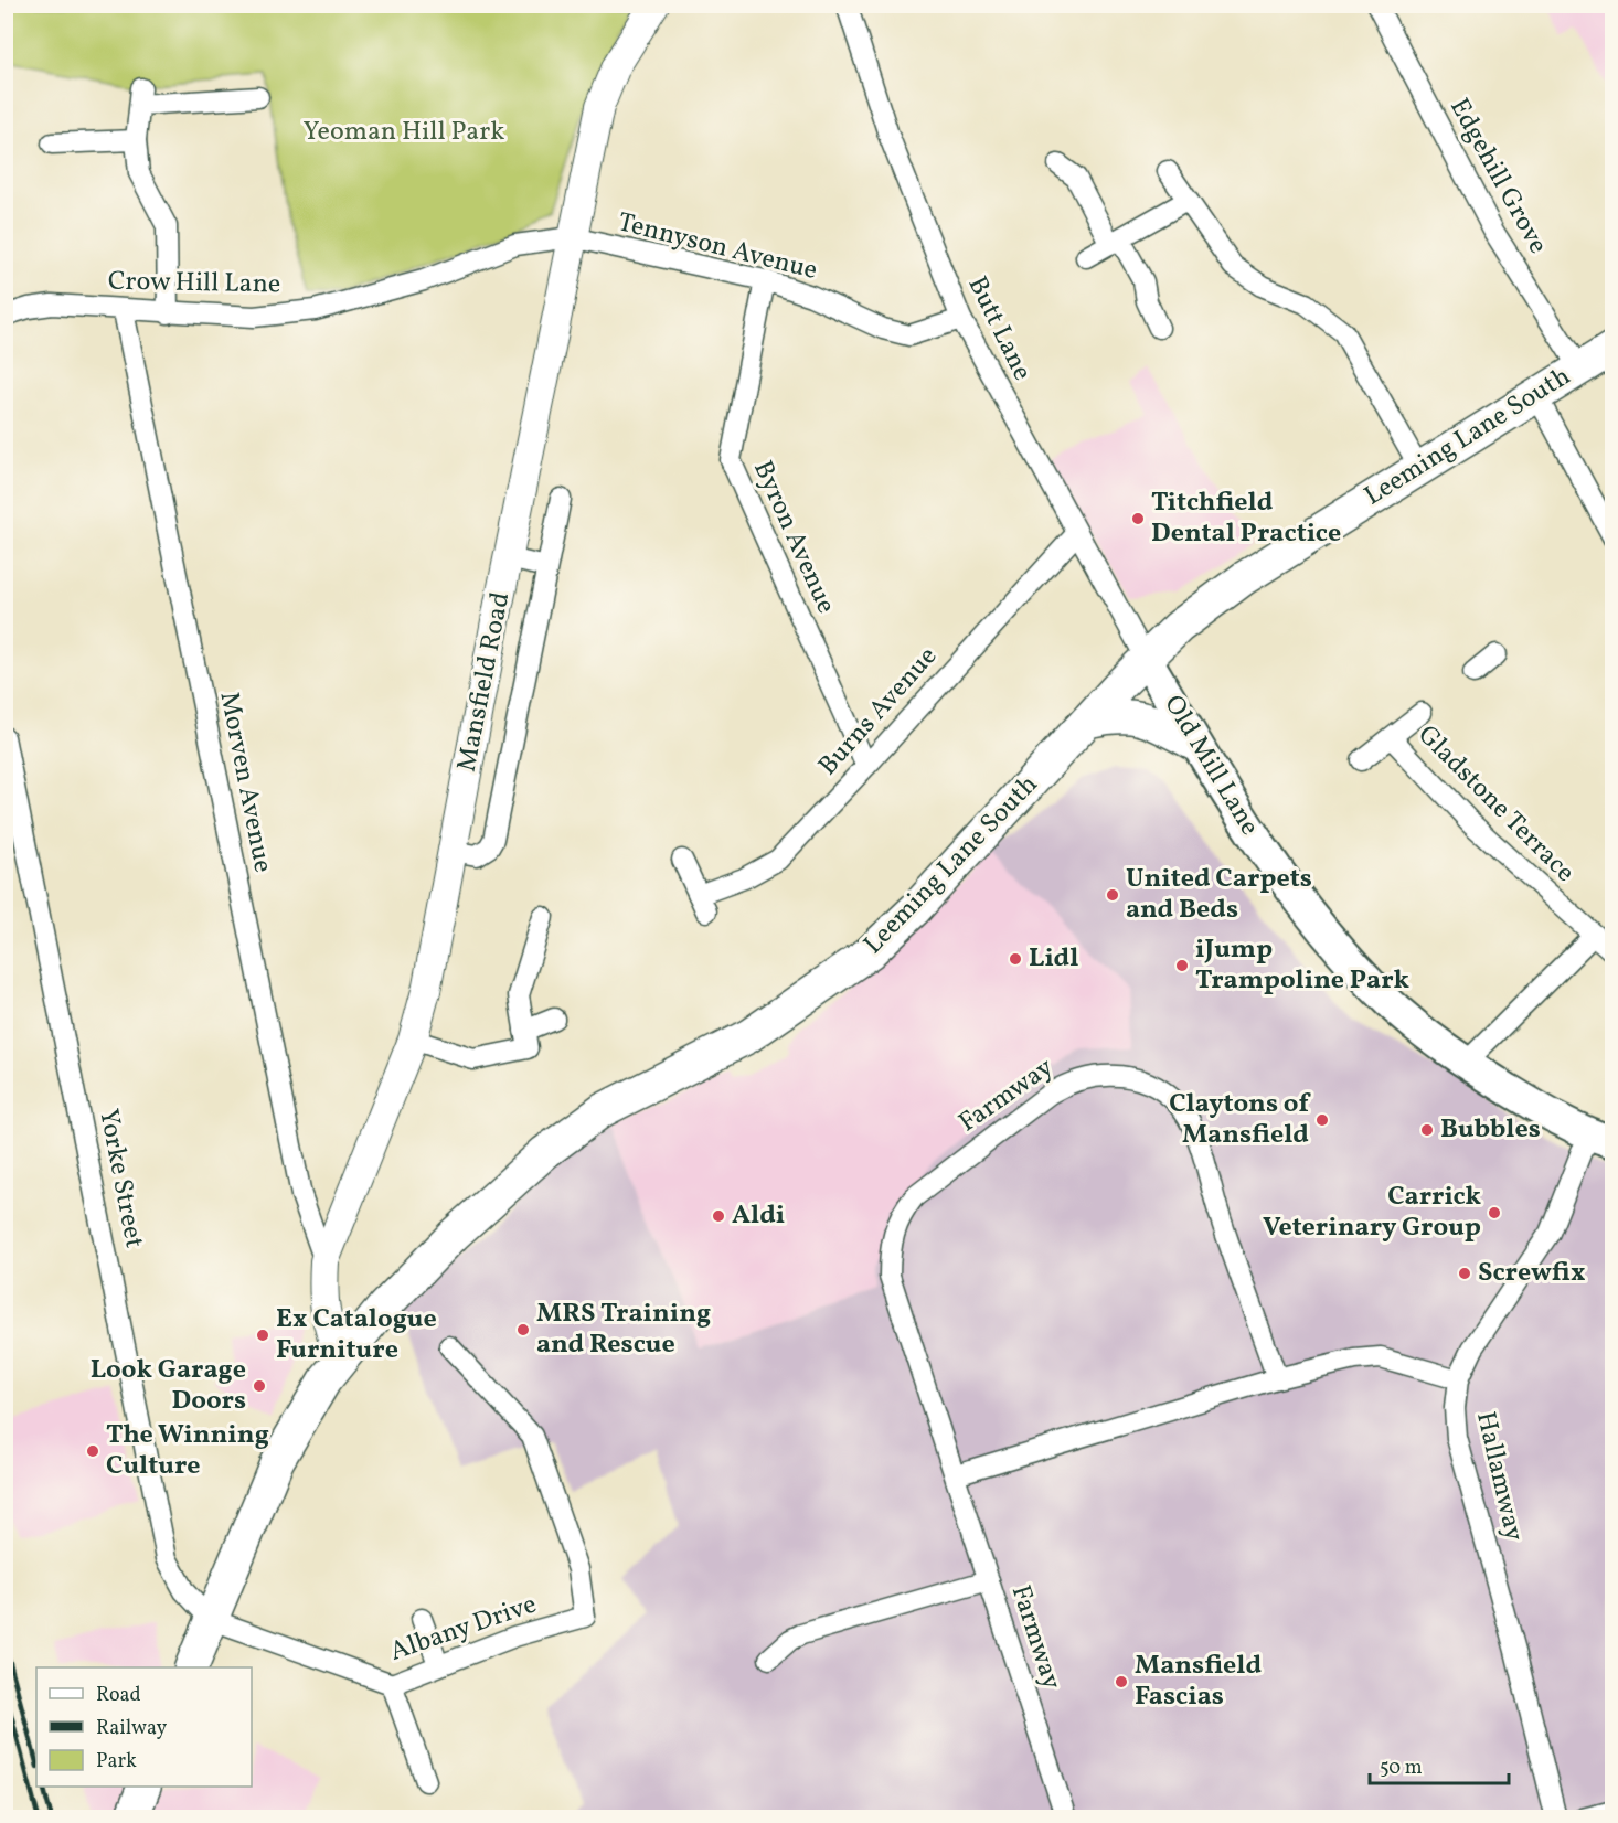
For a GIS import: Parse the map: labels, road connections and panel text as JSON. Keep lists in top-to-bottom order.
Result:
{
  "streets": {
    "highway": ["Leeming Lane South"],
    "main road": ["Mansfield Road", "Old Mill Lane"],
    "street": [
      "Edgehill Grove",
      "Tennyson Avenue",
      "Crow Hill Lane",
      "Butt Lane",
      "Byron Avenue",
      "Burns Avenue",
      "Morven Avenue",
      "Gladstone Terrace",
      "Farmway",
      "Yorke Street",
      "Hallamway",
      "Albany Drive"
    ]
  },
  "crossings": [
    ["Edgehill Grove", "Leeming Lane South"],
    ["Tennyson Avenue", "Crow Hill Lane"],
    ["Tennyson Avenue", "Butt Lane"],
    ["Tennyson Avenue", "Byron Avenue"],
    ["Tennyson Avenue", "Mansfield Road"],
    ["Crow Hill Lane", "Mansfield Road"],
    ["Crow Hill Lane", "Morven Avenue"],
    ["Butt Lane", "Leeming Lane South"],
    ["Butt Lane", "Burns Avenue"],
    ["Butt Lane", "Old Mill Lane"],
    ["Leeming Lane South", "Mansfield Road"],
    ["Leeming Lane South", "Old Mill Lane"],
    ["Leeming Lane South", "Yorke Street"],
    ["Leeming Lane South", "Albany Drive"],
    ["Byron Avenue", "Burns Avenue"],
    ["Mansfield Road", "Morven Avenue"],
    ["Old Mill Lane", "Hallamway"],
    ["Yorke Street", "Albany Drive"]
  ],
  "parks": ["Yeoman Hill Park"],
  "places": [
    "Titchfield Dental Practice",
    "United Carpets and Beds",
    "Lidl",
    "iJump Trampoline Park",
    "Claytons of Mansfield",
    "Bubbles",
    "Carrick Veterinary Group",
    "Aldi",
    "Screwfix",
    "MRS Training and Rescue",
    "Ex Catalogue Furniture",
    "Look Garage Doors",
    "The Winning Culture",
    "Mansfield Fascias"
  ],
  "legend": ["Road", "Railway", "Park"],
  "scale_bar": "50 m"
}
